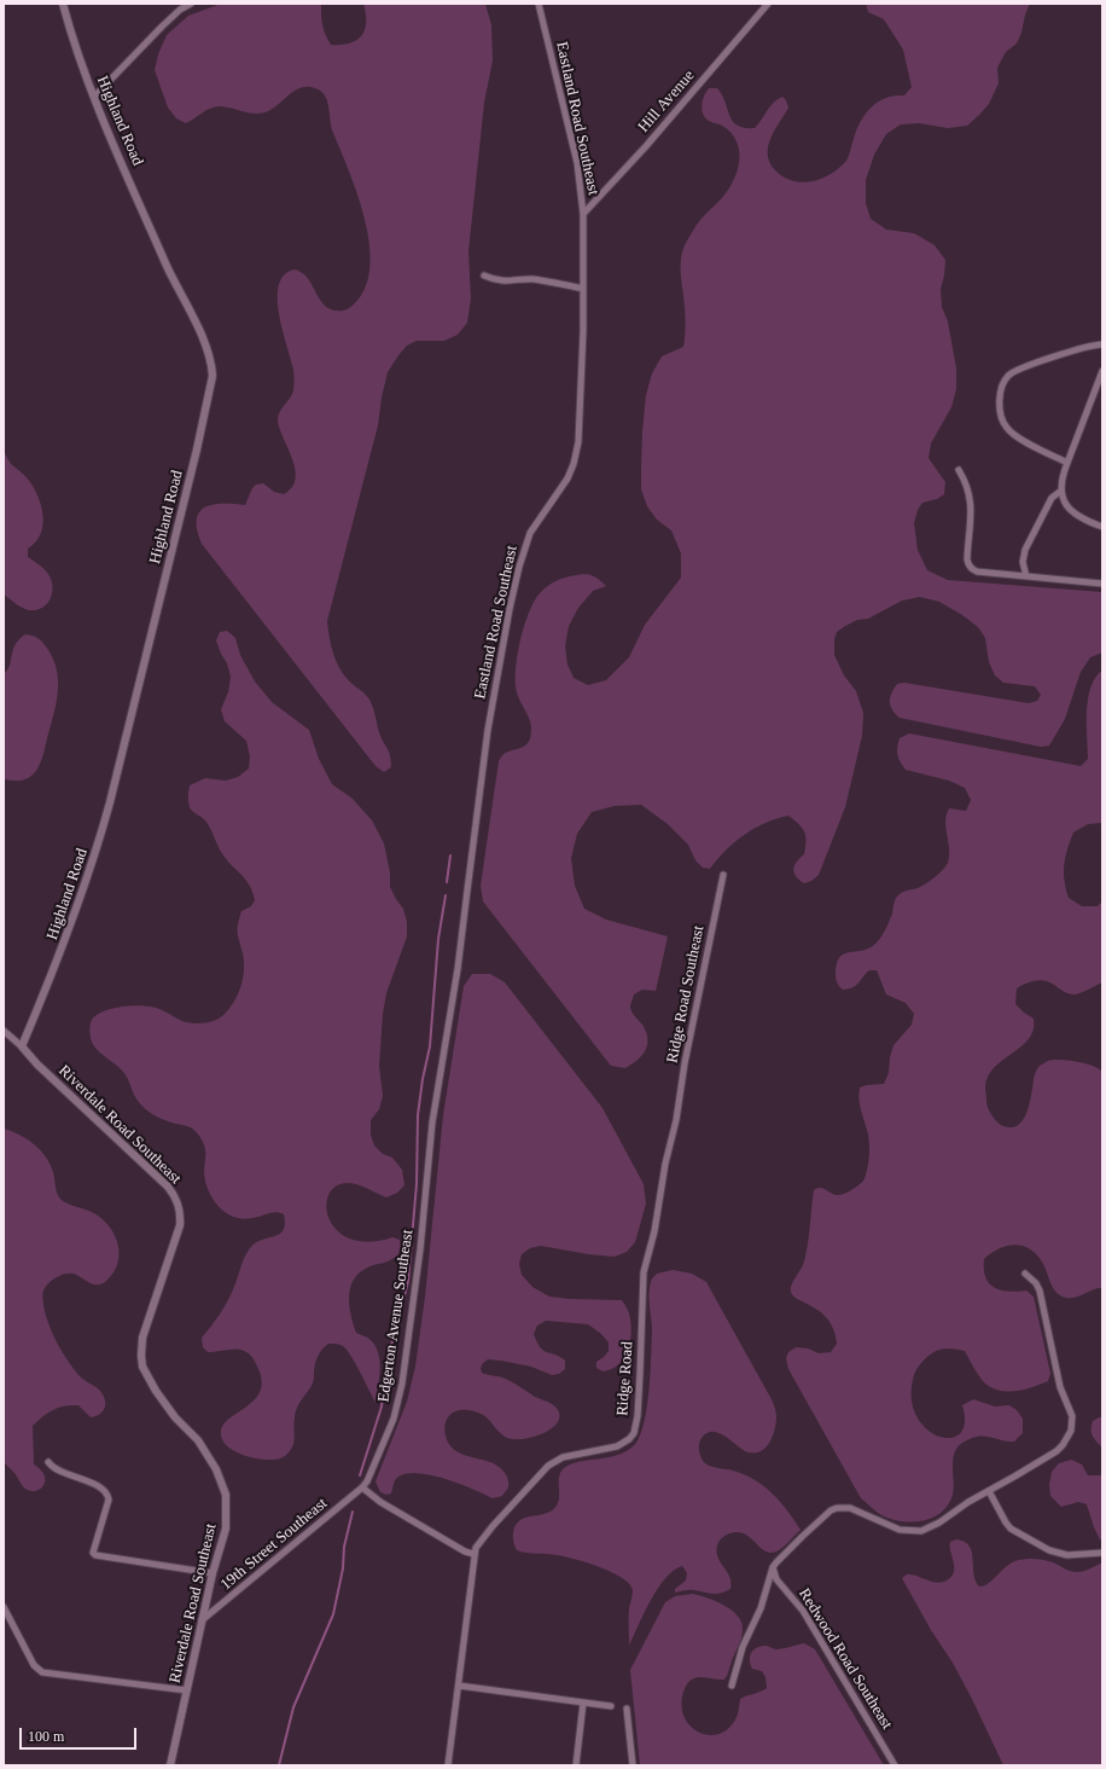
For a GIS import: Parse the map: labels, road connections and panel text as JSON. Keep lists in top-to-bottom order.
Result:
{
  "streets": {
    "street": [
      "Hill Avenue",
      "Eastland Road Southeast",
      "Highland Road",
      "Ridge Road Southeast",
      "Riverdale Road Southeast",
      "Edgerton Avenue Southeast",
      "Ridge Road",
      "19th Street Southeast",
      "Redwood Road Southeast"
    ]
  },
  "crossings": [
    ["Hill Avenue", "Eastland Road Southeast"],
    ["Eastland Road Southeast", "Edgerton Avenue Southeast"],
    ["Highland Road", "Riverdale Road Southeast"],
    ["Ridge Road Southeast", "Ridge Road"],
    ["Riverdale Road Southeast", "19th Street Southeast"],
    ["Edgerton Avenue Southeast", "19th Street Southeast"]
  ],
  "scale_bar": "100 m"
}
